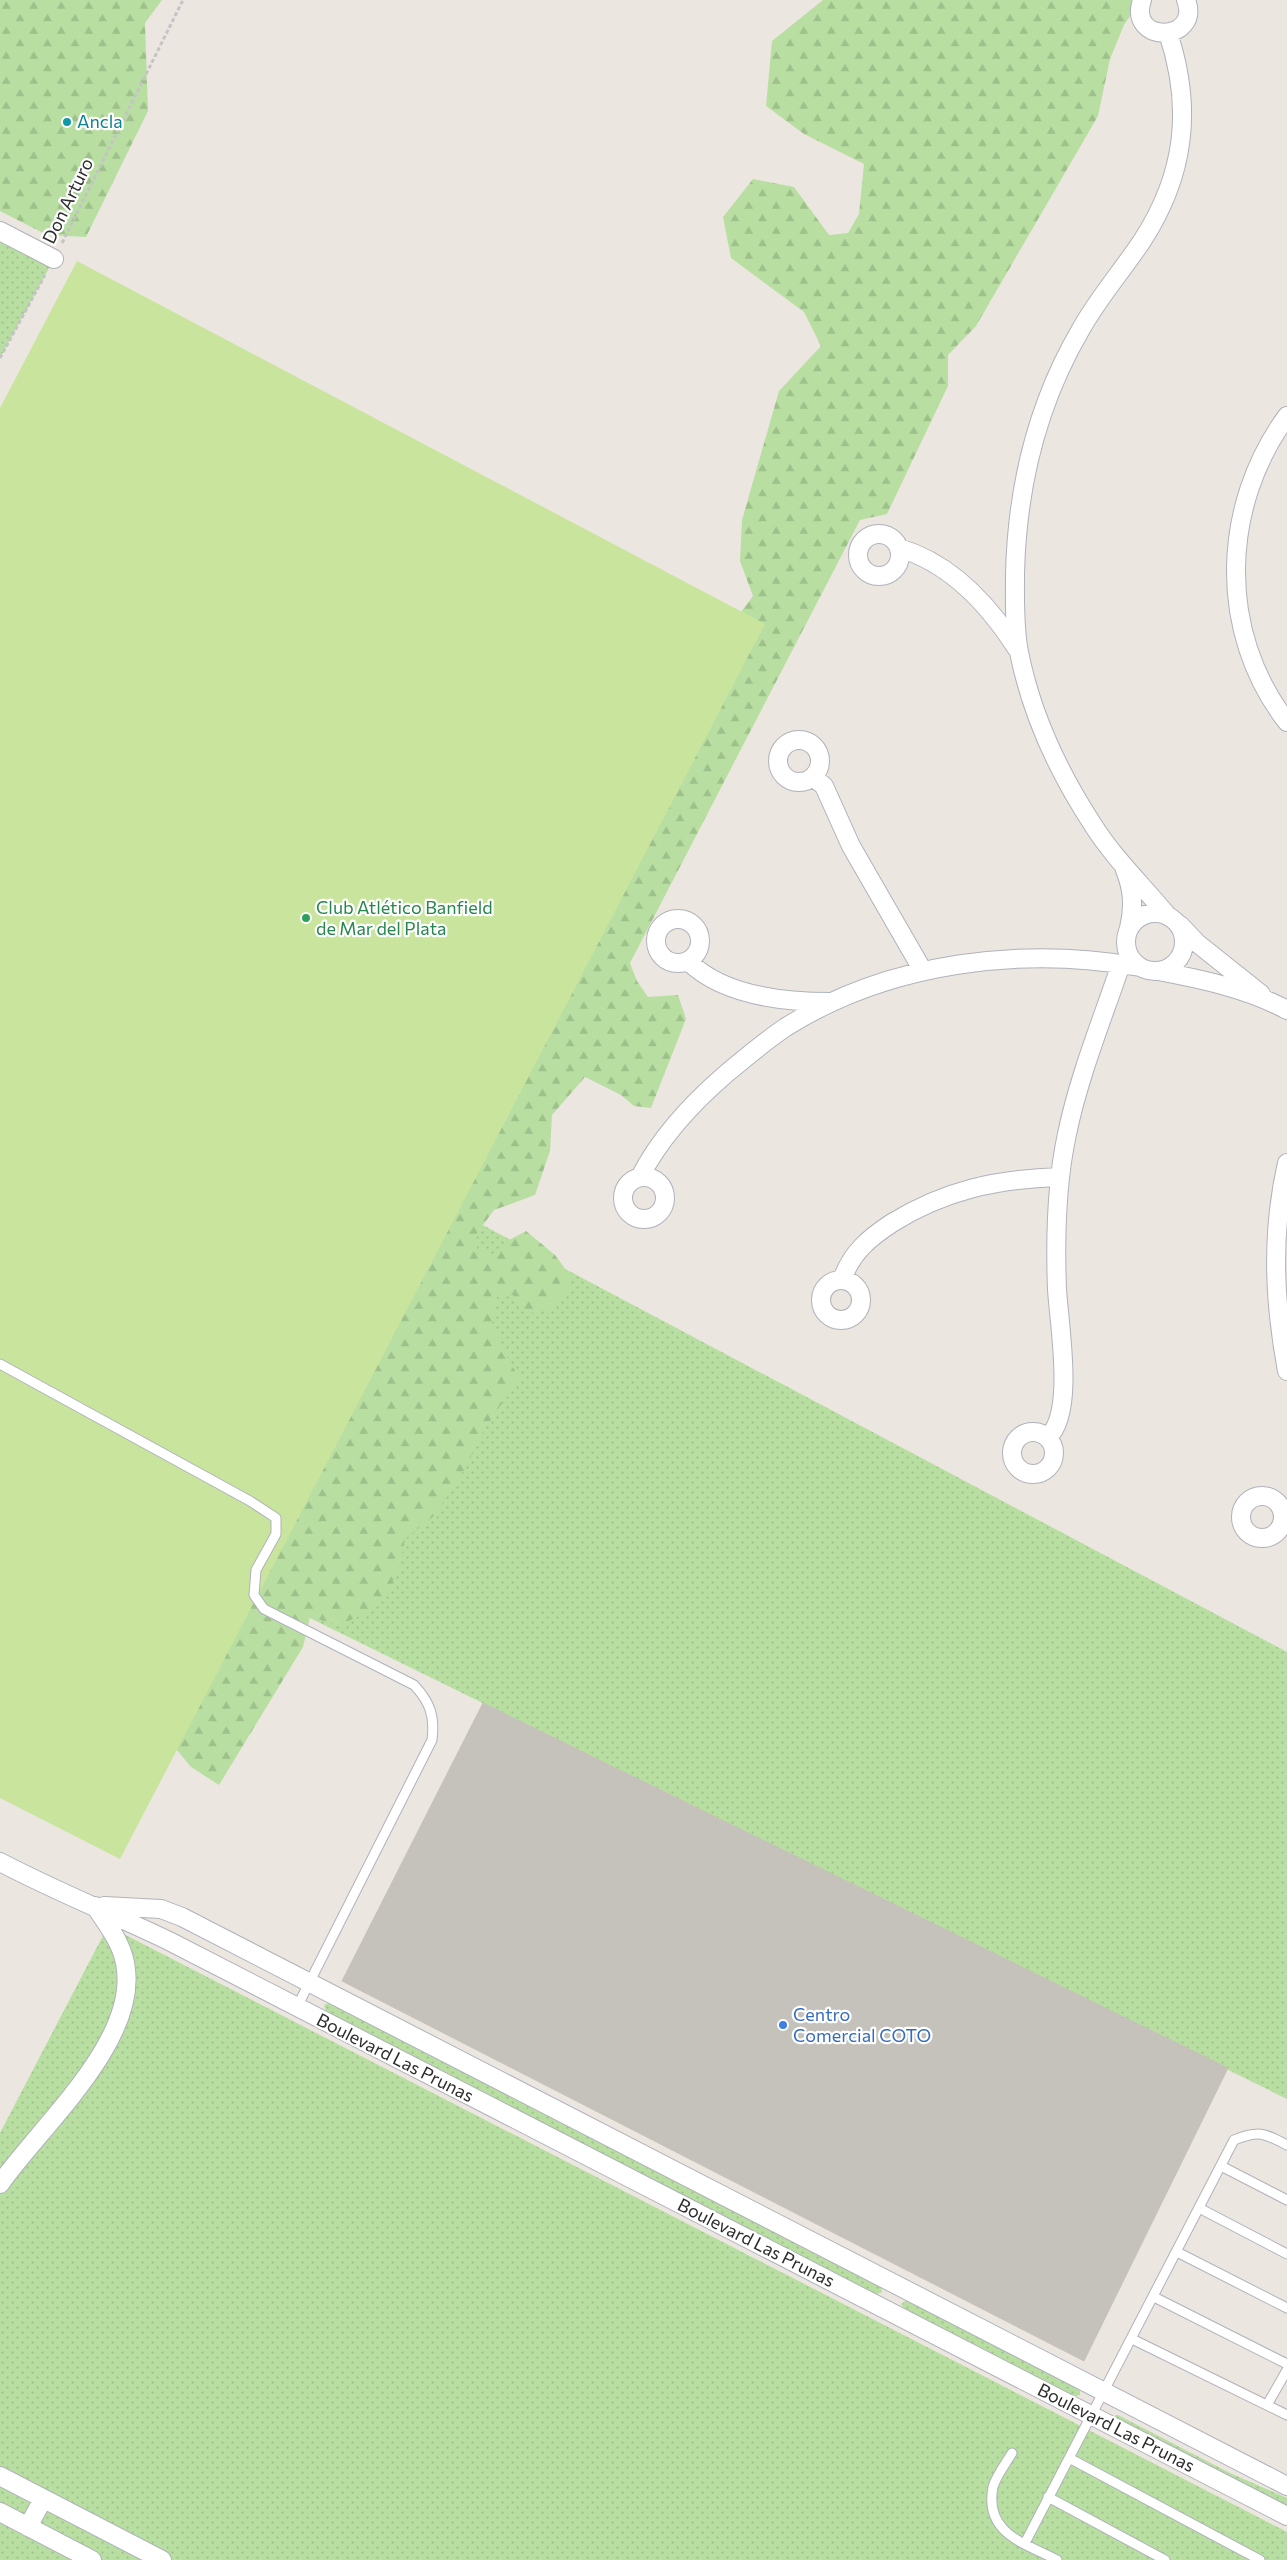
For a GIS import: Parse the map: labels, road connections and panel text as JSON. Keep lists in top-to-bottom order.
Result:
{
  "streets": {
    "street": ["Boulevard Las Prunas"],
    "path": ["Don Arturo"]
  },
  "places": ["Ancla", "Club Atlético Banfield de Mar del Plata", "Centro Comercial COTO"]
}
